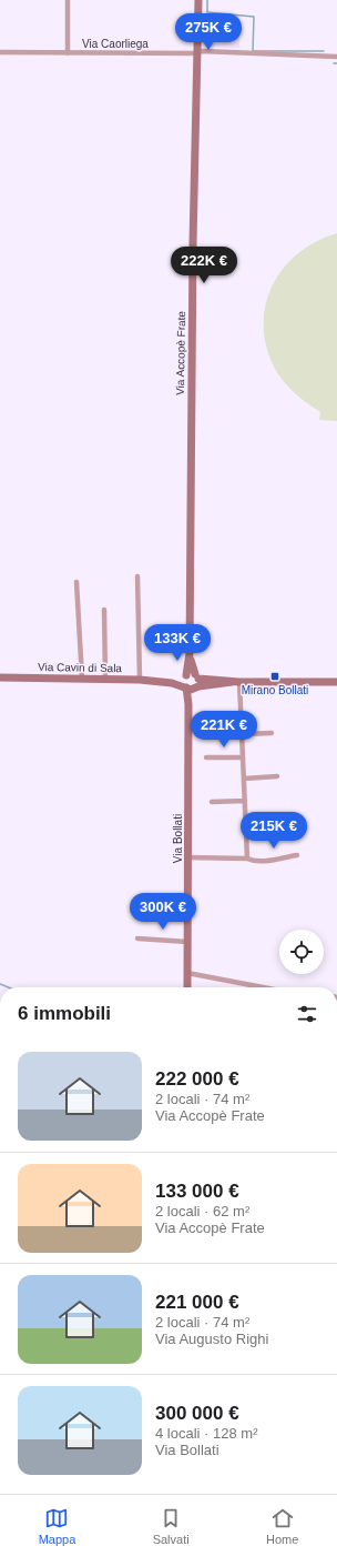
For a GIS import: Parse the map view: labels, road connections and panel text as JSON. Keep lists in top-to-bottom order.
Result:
{
  "streets": {
    "main road": ["Via Accopè Frate", "Via Cavin di Sala", "Via Bollati"],
    "street": ["Via Caorliega"]
  },
  "crossings": [
    ["Via Caorliega", "Via Accopè Frate"],
    ["Via Accopè Frate", "Via Cavin di Sala"],
    ["Via Accopè Frate", "Via Bollati"],
    ["Via Cavin di Sala", "Via Bollati"]
  ],
  "places": {
    "transit": ["Mirano Bollati"]
  },
  "page": {
    "price": [
      "275K €",
      "222K €",
      "133K €",
      "221K €",
      "215K €",
      "300K €"
    ],
    "heading": "6 immobili",
    "list": [
      {
        "name": "222 000 €",
        "note": "2 locali · 74 m² · Via Accopè Frate"
      },
      {
        "name": "133 000 €",
        "note": "2 locali · 62 m² · Via Accopè Frate"
      },
      {
        "name": "221 000 €",
        "note": "2 locali · 74 m² · Via Augusto Righi"
      },
      {
        "name": "300 000 €",
        "note": "4 locali · 128 m² · Via Bollati"
      }
    ],
    "tabs": ["Mappa", "Salvati", "Home"]
  }
}
